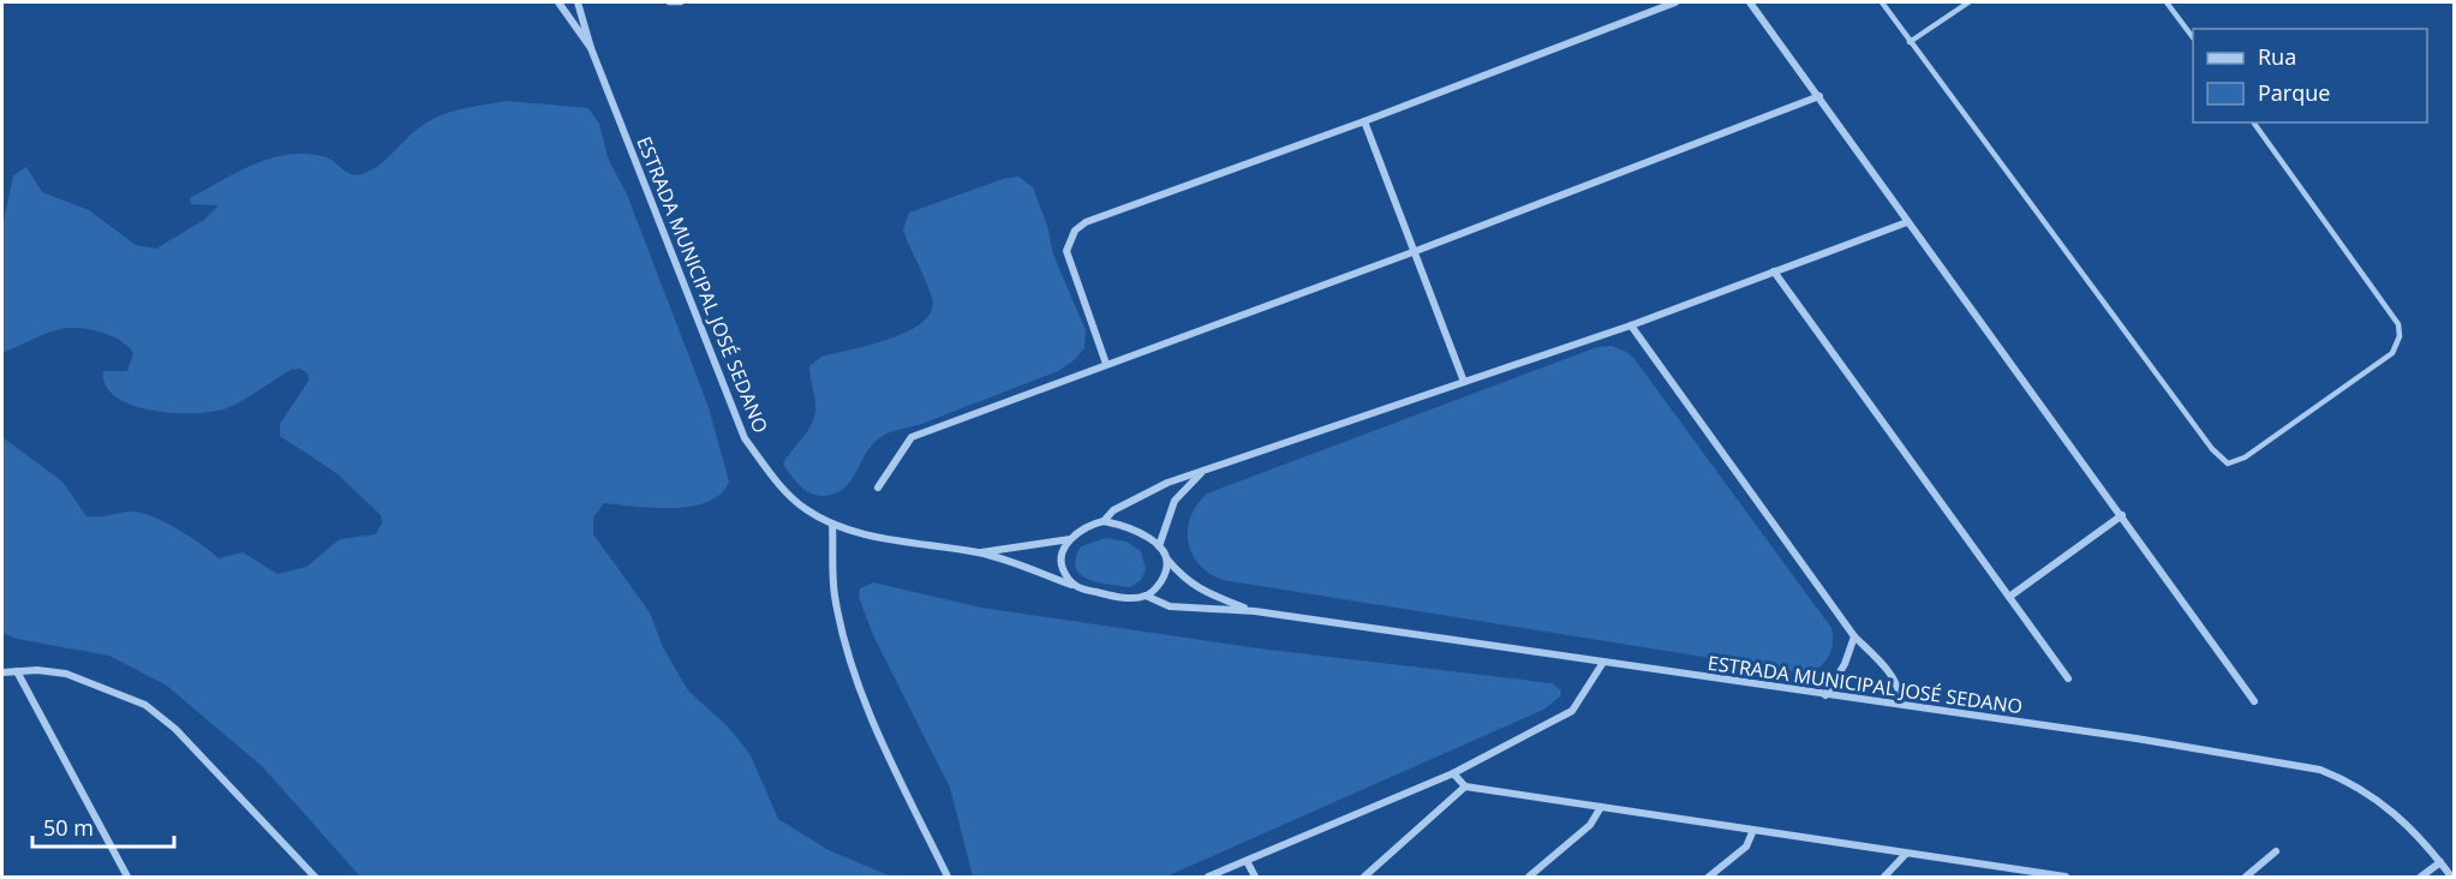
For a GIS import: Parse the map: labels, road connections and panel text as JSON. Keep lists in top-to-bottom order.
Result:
{
  "streets": {
    "street": ["ESTRADA MUNICIPAL JOSÉ SEDANO"]
  },
  "legend": ["Rua", "Parque"],
  "scale_bar": "50 m"
}
